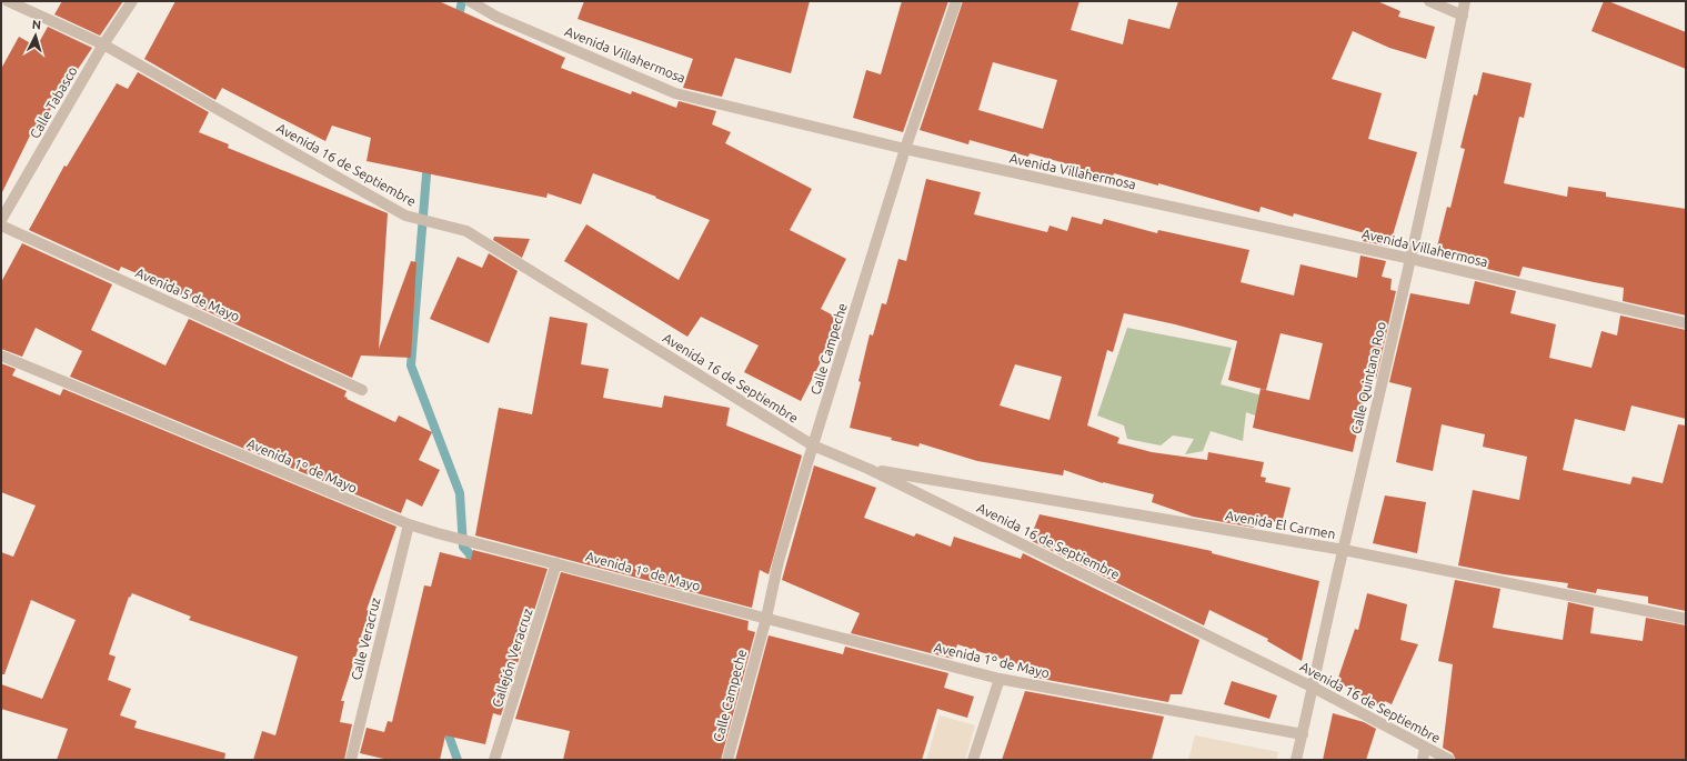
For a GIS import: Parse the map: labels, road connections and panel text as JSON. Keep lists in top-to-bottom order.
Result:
{
  "streets": {
    "street": [
      "Avenida Villahermosa",
      "Calle Tabasco",
      "Avenida 16 de Septiembre",
      "Avenida 5 de Mayo",
      "Calle Campeche",
      "Calle Quintana Roo",
      "Avenida 1º de Mayo",
      "Avenida El Carmen",
      "Calle Veracruz",
      "Callejón Veracruz"
    ]
  },
  "crossings": [
    ["Avenida Villahermosa", "Calle Campeche"],
    ["Avenida Villahermosa", "Calle Quintana Roo"],
    ["Calle Tabasco", "Avenida 16 de Septiembre"],
    ["Avenida 16 de Septiembre", "Calle Campeche"],
    ["Avenida 16 de Septiembre", "Calle Quintana Roo"],
    ["Avenida 16 de Septiembre", "Avenida El Carmen"],
    ["Calle Campeche", "Avenida 1º de Mayo"],
    ["Calle Quintana Roo", "Avenida 1º de Mayo"],
    ["Calle Quintana Roo", "Avenida El Carmen"],
    ["Avenida 1º de Mayo", "Calle Veracruz"],
    ["Avenida 1º de Mayo", "Callejón Veracruz"]
  ],
  "north": "top"
}
